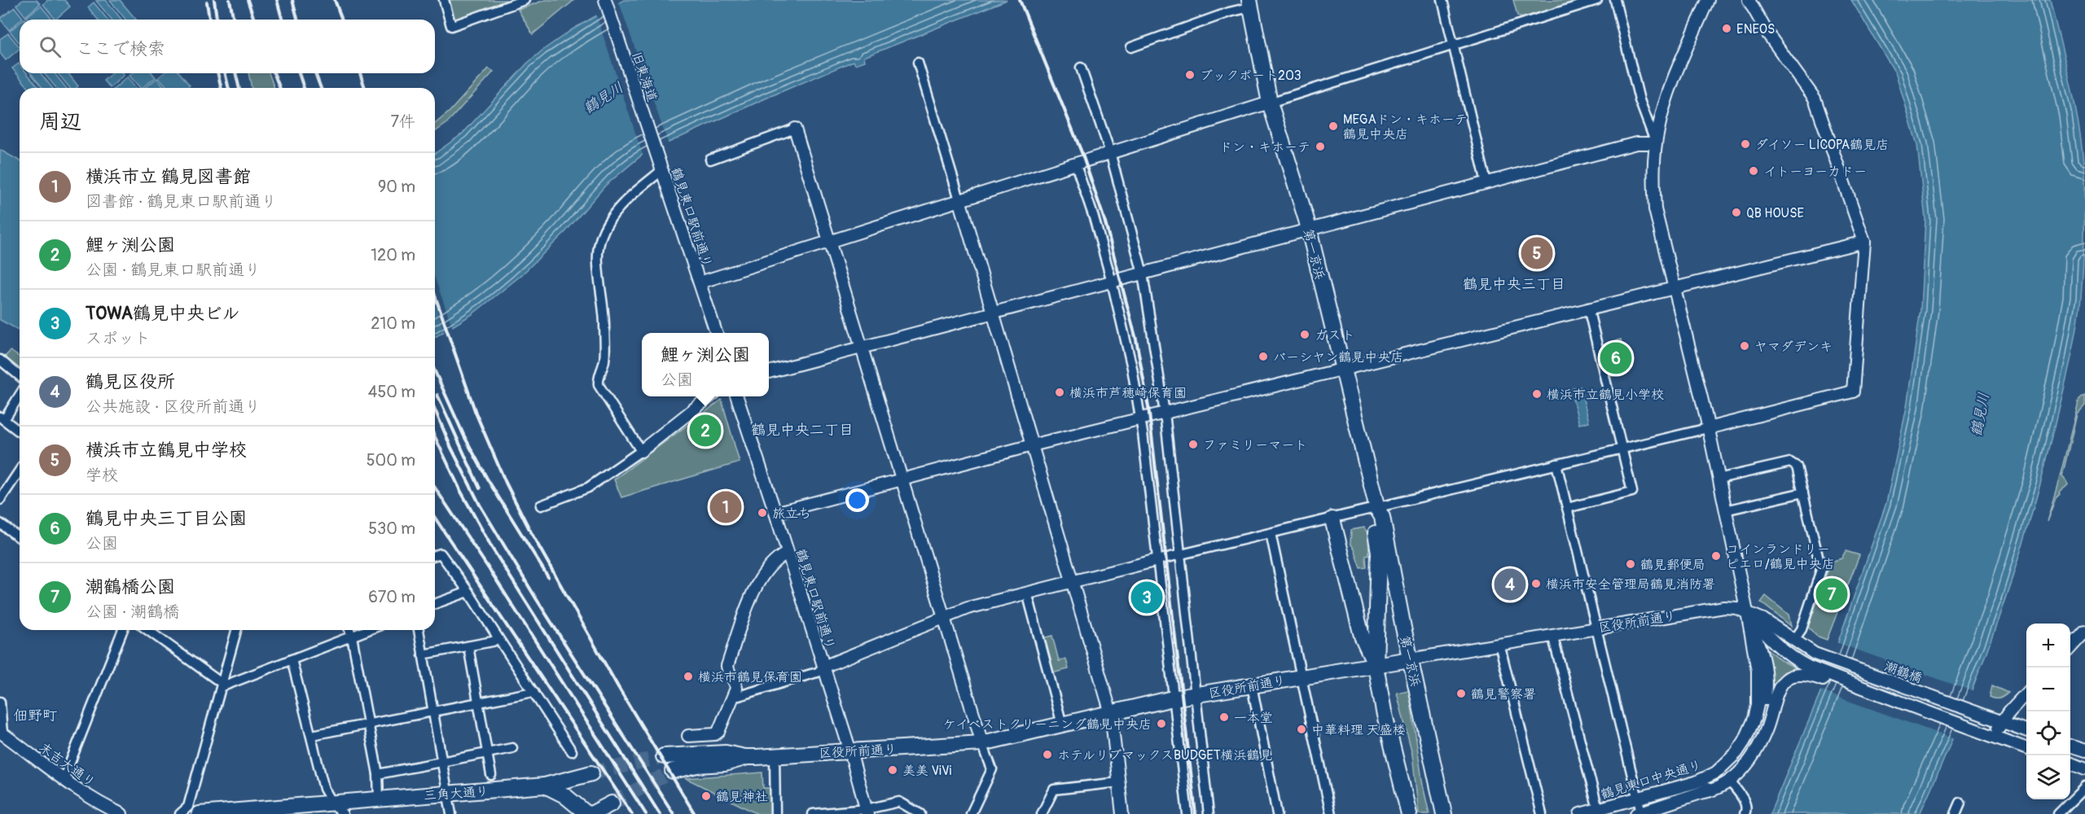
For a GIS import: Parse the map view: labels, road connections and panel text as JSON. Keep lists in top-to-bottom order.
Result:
{
  "streets": {
    "main road": ["第一京浜", "区役所前通り", "三角大通り"],
    "street": [
      "旧東海道",
      "鶴見東口駅前通り",
      "潮鶴橋",
      "末吉大通り",
      "鶴見東口中央通り"
    ]
  },
  "crossings": [
    ["旧東海道", "鶴見東口駅前通り"],
    ["鶴見東口駅前通り", "区役所前通り"],
    ["第一京浜", "区役所前通り"],
    ["区役所前通り", "潮鶴橋"],
    ["区役所前通り", "鶴見東口中央通り"]
  ],
  "districts": ["鶴見中央三丁目", "鶴見中央二丁目", "佃野町"],
  "water": ["鶴見川"],
  "places": [
    "ENEOS",
    "ブックポート203",
    "MEGAドン・キホーテ 鶴見中央店",
    "ダイソー LICOPA鶴見店",
    "ドン・キホーテ",
    "イトーヨーカドー",
    "QB HOUSE",
    "ガスト",
    "ヤマダデンキ",
    "バーシヤン鶴見中央店",
    "横浜市芦穂崎保育園",
    "横浜市立鶴見小学校",
    "ファミリーマート",
    "旅立ち",
    "コインランドリー ピエロ/鶴見中央店",
    "鶴見郵便局",
    "横浜市安全管理局鶴見消防署",
    "横浜市鶴見保育園",
    "鶴見警察署",
    "一本堂",
    "ケイベストクリーニング鶴見中央店",
    "中華料理 天盛楼",
    "ホテルリブマックスBUDGET横浜鶴見",
    "美美 ViVi",
    "鶴見神社"
  ],
  "page": {
    "search": "ここで検索",
    "heading": ["周辺", "7件"],
    "list": [
      {
        "mark": "1",
        "name": "横浜市立 鶴見図書館",
        "note": "図書館 · 鶴見東口駅前通り",
        "value": "90 m"
      },
      {
        "mark": "2",
        "name": "鯉ヶ渕公園",
        "note": "公園 · 鶴見東口駅前通り",
        "value": "120 m"
      },
      {
        "mark": "3",
        "name": "TOWA鶴見中央ビル",
        "note": "スポット",
        "value": "210 m"
      },
      {
        "mark": "4",
        "name": "鶴見区役所",
        "note": "公共施設 · 区役所前通り",
        "value": "450 m"
      },
      {
        "mark": "5",
        "name": "横浜市立鶴見中学校",
        "note": "学校",
        "value": "500 m"
      },
      {
        "mark": "6",
        "name": "鶴見中央三丁目公園",
        "note": "公園",
        "value": "530 m"
      },
      {
        "mark": "7",
        "name": "潮鶴橋公園",
        "note": "公園 · 潮鶴橋",
        "value": "670 m"
      }
    ],
    "pins": [
      "5",
      "6",
      "2",
      "1",
      "4",
      "7",
      "3"
    ],
    "popup": ["鯉ヶ渕公園", "公園"],
    "map_buttons": ["+", "−"]
  }
}
